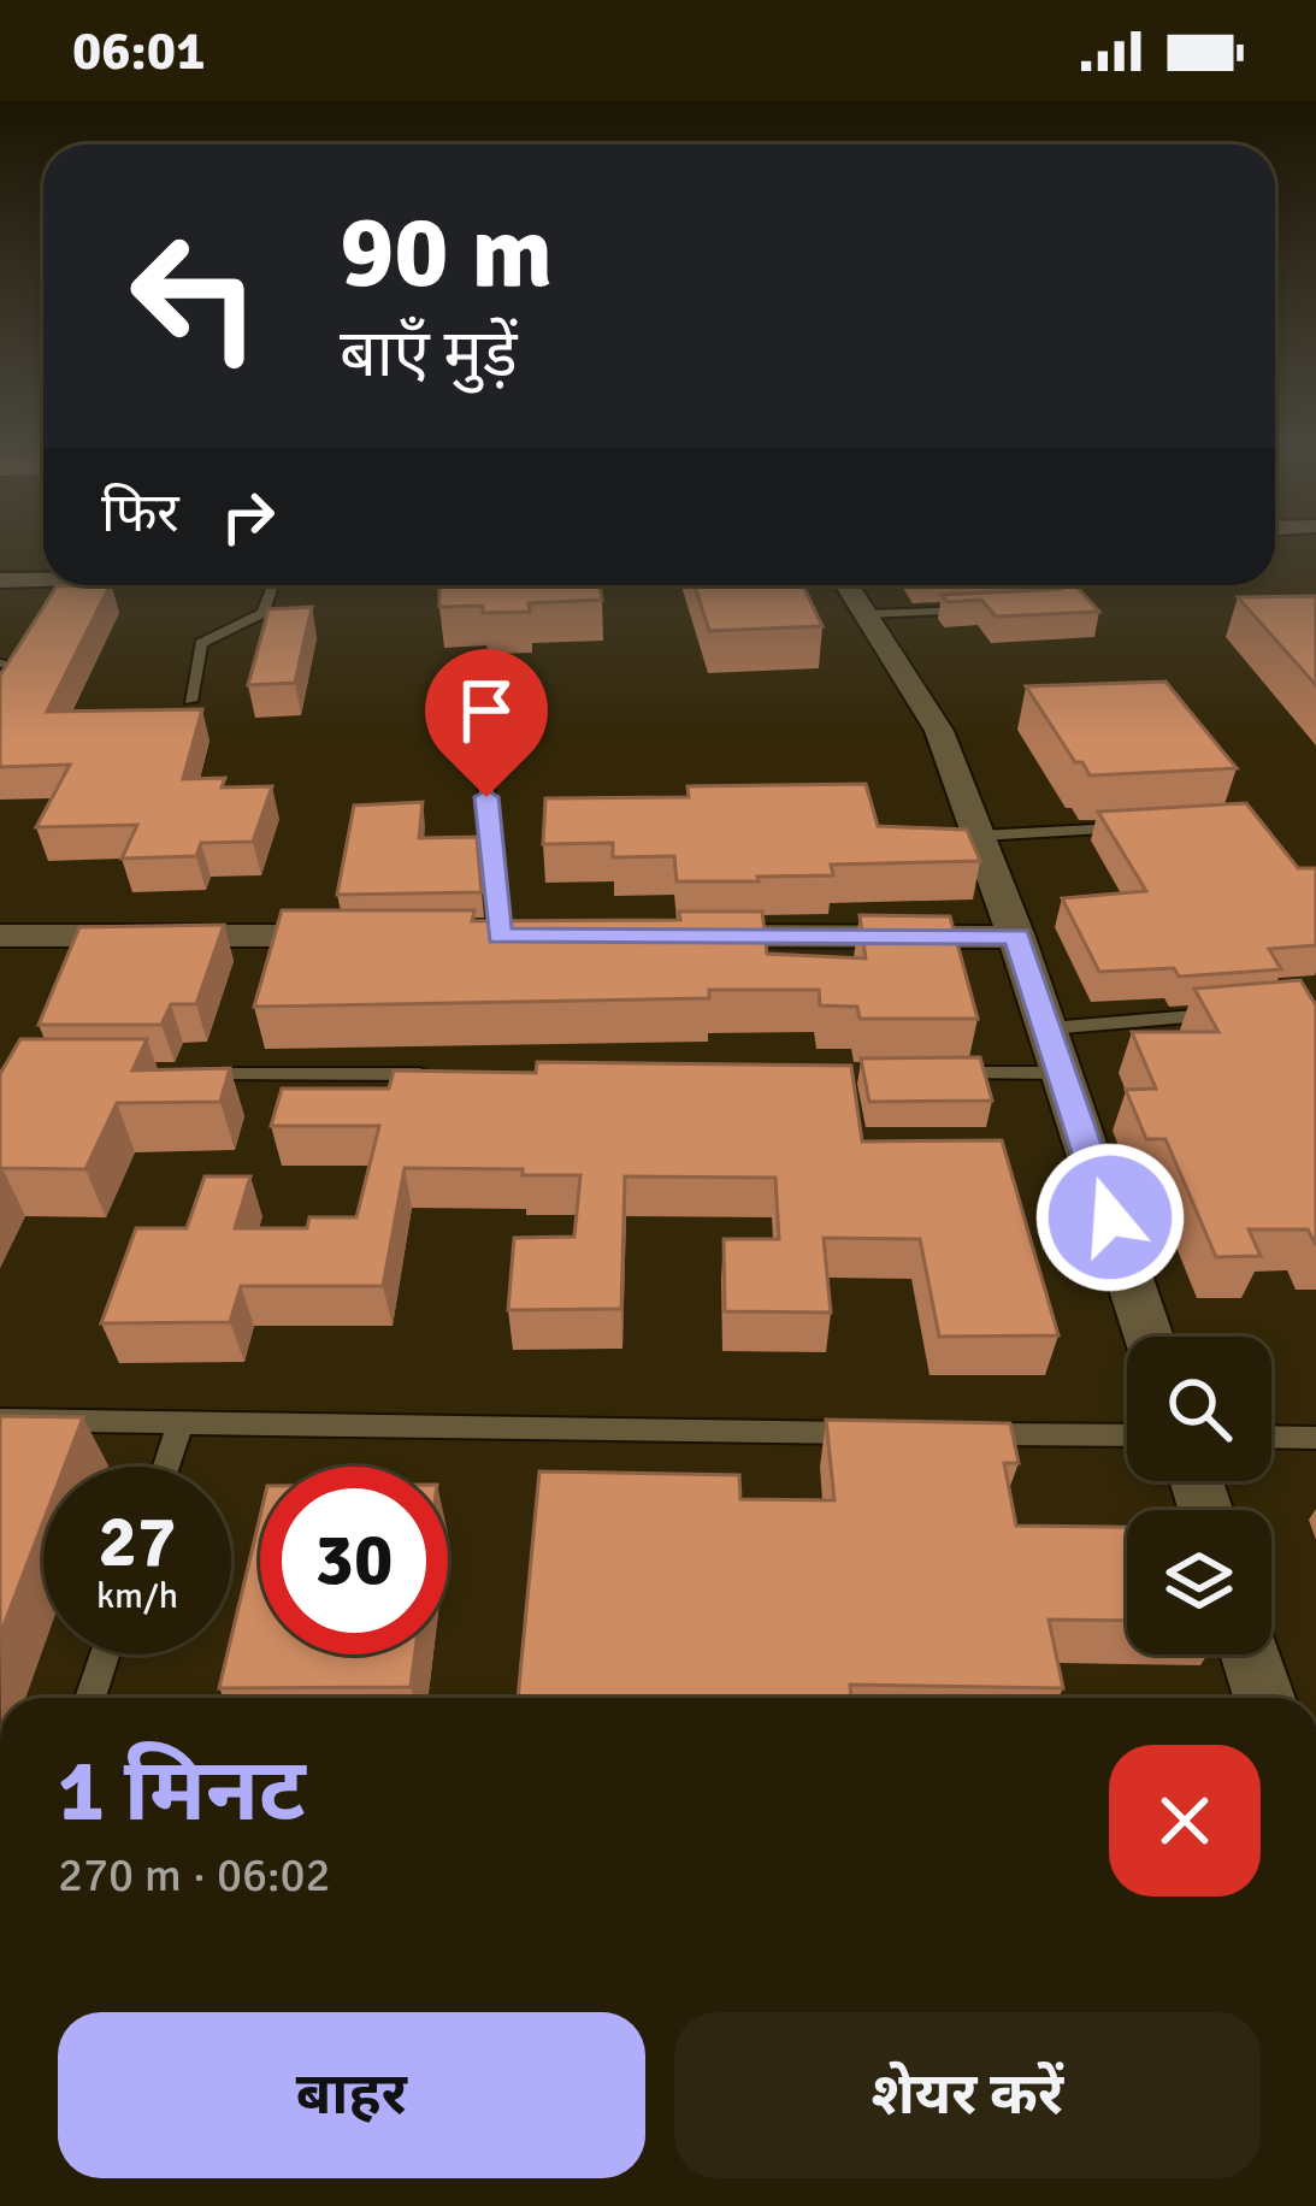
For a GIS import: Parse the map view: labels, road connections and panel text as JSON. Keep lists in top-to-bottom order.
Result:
{
  "page": {
    "status": "06:01",
    "turn": ["90 m", "बाएँ मुड़ें"],
    "then": "फिर",
    "speed": "27 km/h",
    "limit": "30",
    "heading": ["1 मिनट", "270 m · 06:02"],
    "buttons": ["बाहर", "शेयर करें"]
  }
}
